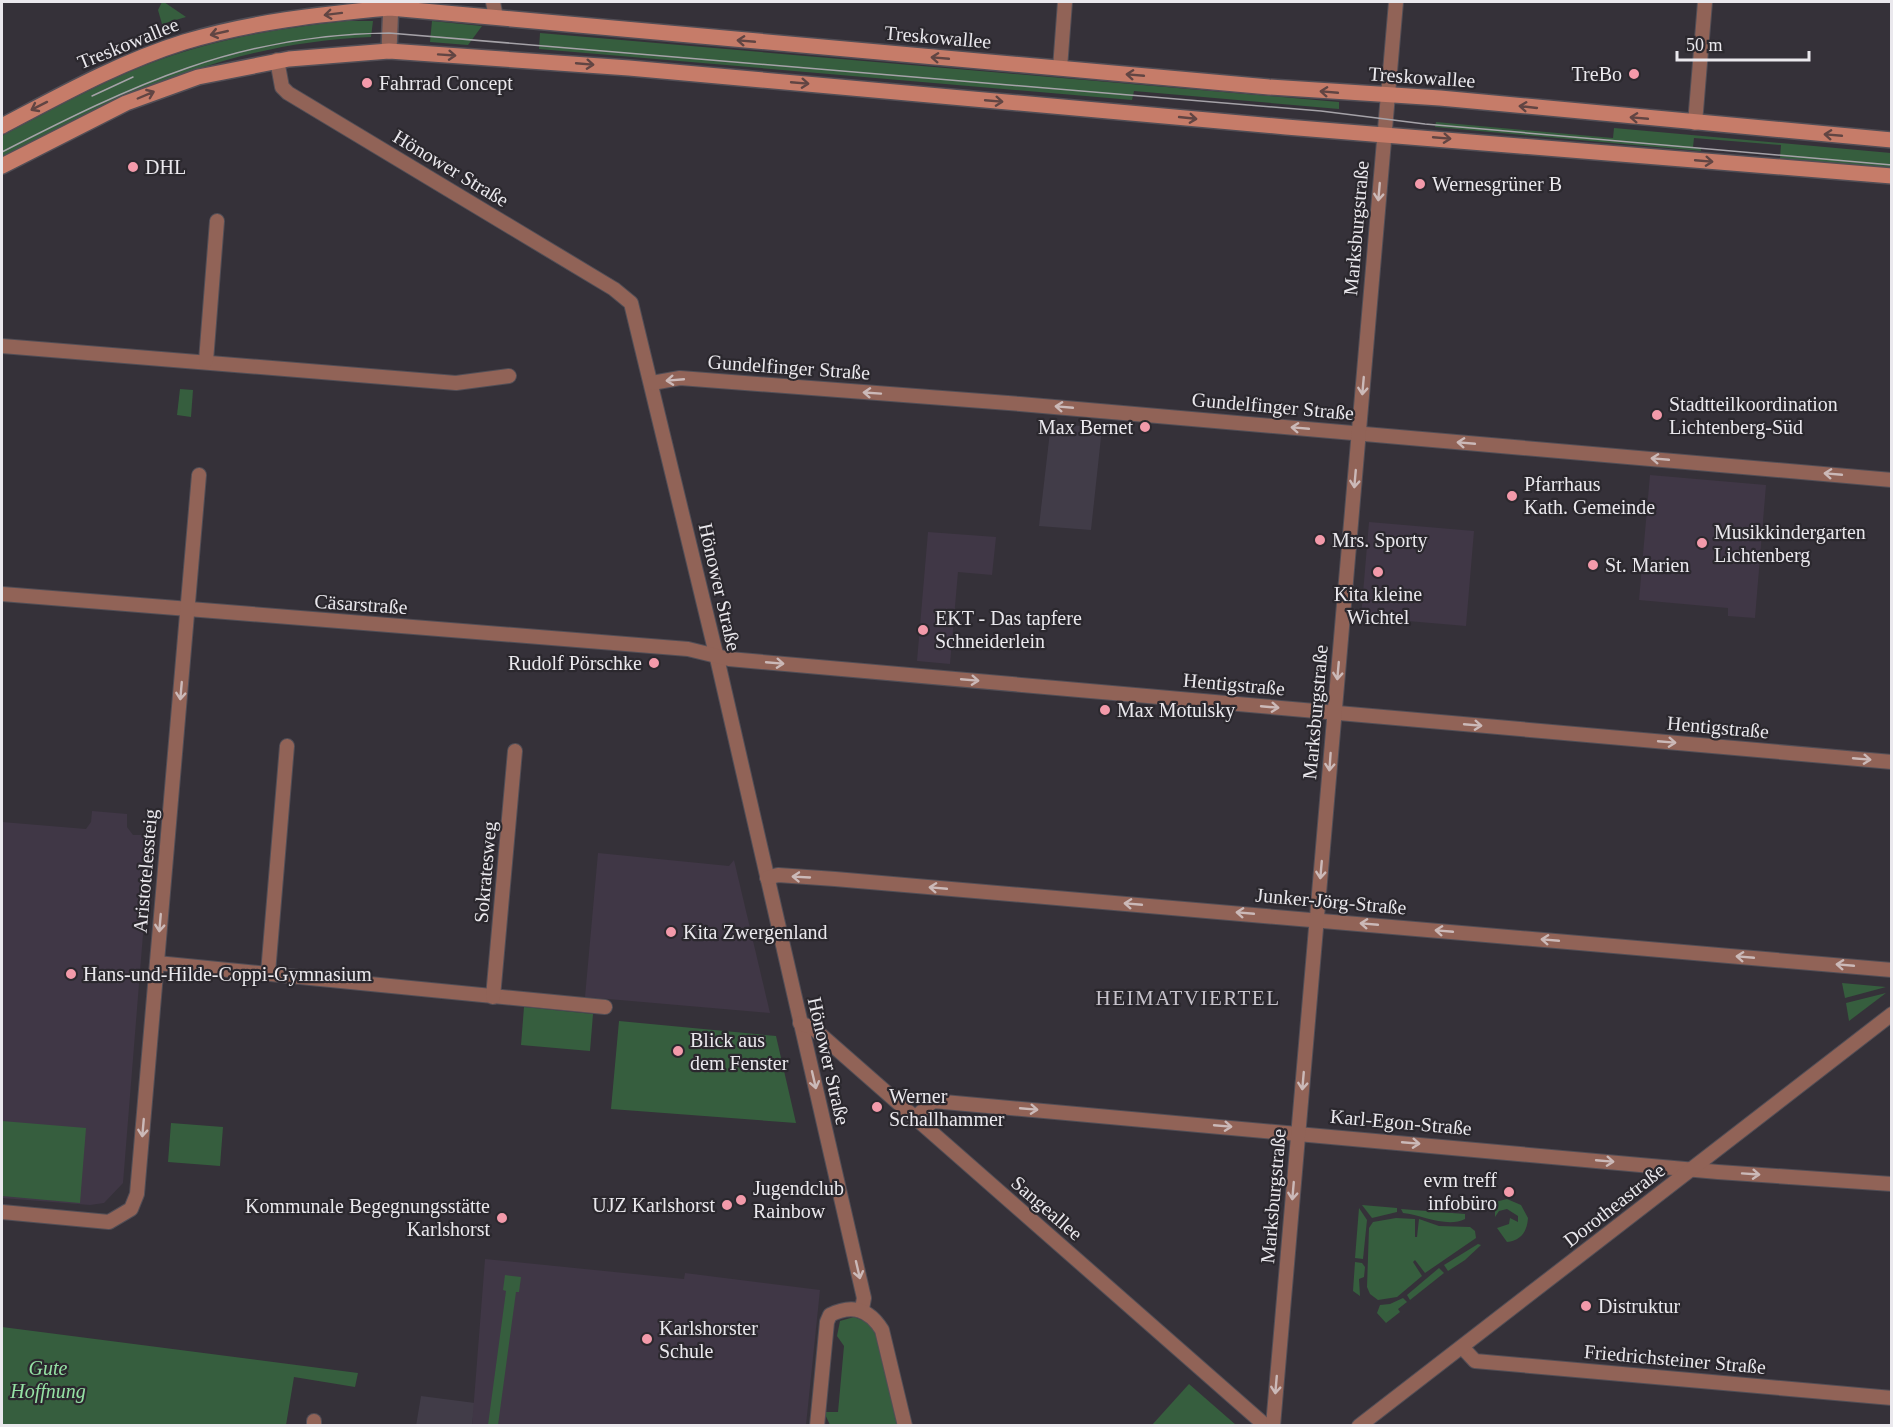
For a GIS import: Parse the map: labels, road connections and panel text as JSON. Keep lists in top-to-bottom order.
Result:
{
  "streets": {
    "main road": ["Treskowallee"],
    "street": [
      "Hönower Straße",
      "Marksburgstraße",
      "Gundelfinger Straße",
      "Cäsarstraße",
      "Hentigstraße",
      "Aristotelessteig",
      "Sokratesweg",
      "Junker-Jörg-Straße",
      "Karl-Egon-Straße",
      "Dorotheastraße",
      "Sangeallee",
      "Friedrichsteiner Straße"
    ]
  },
  "crossings": [
    ["Treskowallee", "Marksburgstraße"],
    ["Hönower Straße", "Gundelfinger Straße"],
    ["Hönower Straße", "Cäsarstraße"],
    ["Hönower Straße", "Hentigstraße"],
    ["Hönower Straße", "Junker-Jörg-Straße"],
    ["Hönower Straße", "Sangeallee"],
    ["Marksburgstraße", "Gundelfinger Straße"],
    ["Marksburgstraße", "Hentigstraße"],
    ["Marksburgstraße", "Junker-Jörg-Straße"],
    ["Marksburgstraße", "Karl-Egon-Straße"],
    ["Cäsarstraße", "Hentigstraße"],
    ["Cäsarstraße", "Aristotelessteig"],
    ["Karl-Egon-Straße", "Dorotheastraße"],
    ["Karl-Egon-Straße", "Sangeallee"],
    ["Dorotheastraße", "Friedrichsteiner Straße"]
  ],
  "one_way": [
    "Marksburgstraße",
    "Gundelfinger Straße",
    "Hentigstraße",
    "Junker-Jörg-Straße",
    "Karl-Egon-Straße"
  ],
  "districts": ["HEIMATVIERTEL"],
  "parks": ["Gute Hoffnung"],
  "places": [
    "TreBo",
    "Fahrrad Concept",
    "DHL",
    "Wernesgrüner B",
    "Stadtteilkoordination Lichtenberg-Süd",
    "Max Bernet",
    "Pfarrhaus Kath. Gemeinde",
    "Mrs. Sporty",
    "Musikkindergarten Lichtenberg",
    "St. Marien",
    "Kita kleine Wichtel",
    "EKT - Das tapfere Schneiderlein",
    "Rudolf Pörschke",
    "Max Motulsky",
    "Kita Zwergenland",
    "Hans-und-Hilde-Coppi-Gymnasium",
    "Blick aus dem Fenster",
    "Werner Schallhammer",
    "evm treff infobüro",
    "Jugendclub Rainbow",
    "UJZ Karlshorst",
    "Kommunale Begegnungsstätte Karlshorst",
    "Distruktur",
    "Karlshorster Schule"
  ],
  "scale_bar": "50 m"
}
